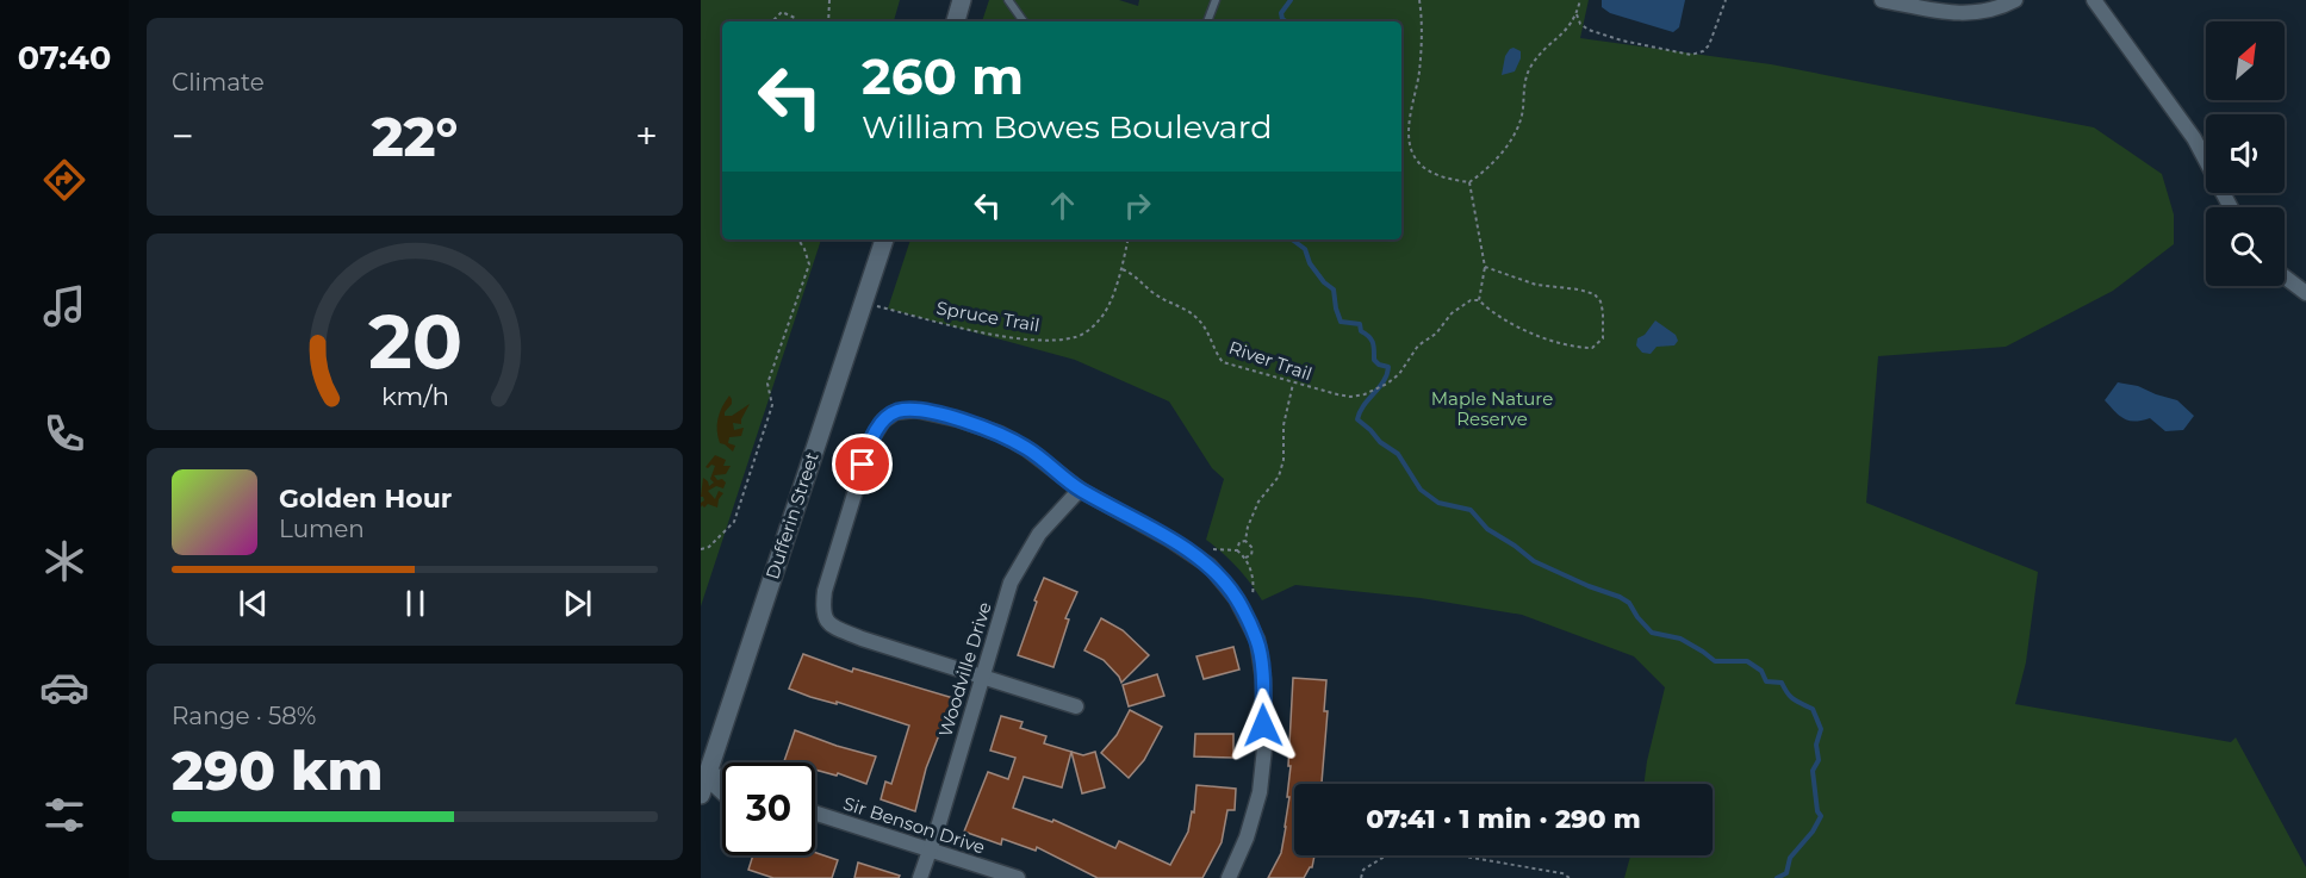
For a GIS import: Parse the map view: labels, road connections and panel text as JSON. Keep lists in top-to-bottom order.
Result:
{
  "streets": {
    "main road": ["Dufferin Street"],
    "street": ["Woodville Drive", "Sir Benson Drive"],
    "path": ["Spruce Trail", "River Trail"]
  },
  "crossings": [
    ["Spruce Trail", "River Trail"],
    ["Spruce Trail", "Dufferin Street"],
    ["Woodville Drive", "Sir Benson Drive"]
  ],
  "parks": ["Maple Nature Reserve"],
  "north": "top right",
  "page": {
    "tabs": "07:40",
    "tile": [
      "Climate",
      ["Range · 58%", "290 km"]
    ],
    "turn": ["260 m", "William Bowes Boulevard"],
    "heat": ["−", "22°", "+"],
    "song": ["Golden Hour", "Lumen"],
    "limit": "30",
    "trip": "07:41 · 1 min · 290 m",
    "gauge": ["20", "km/h"]
  }
}
